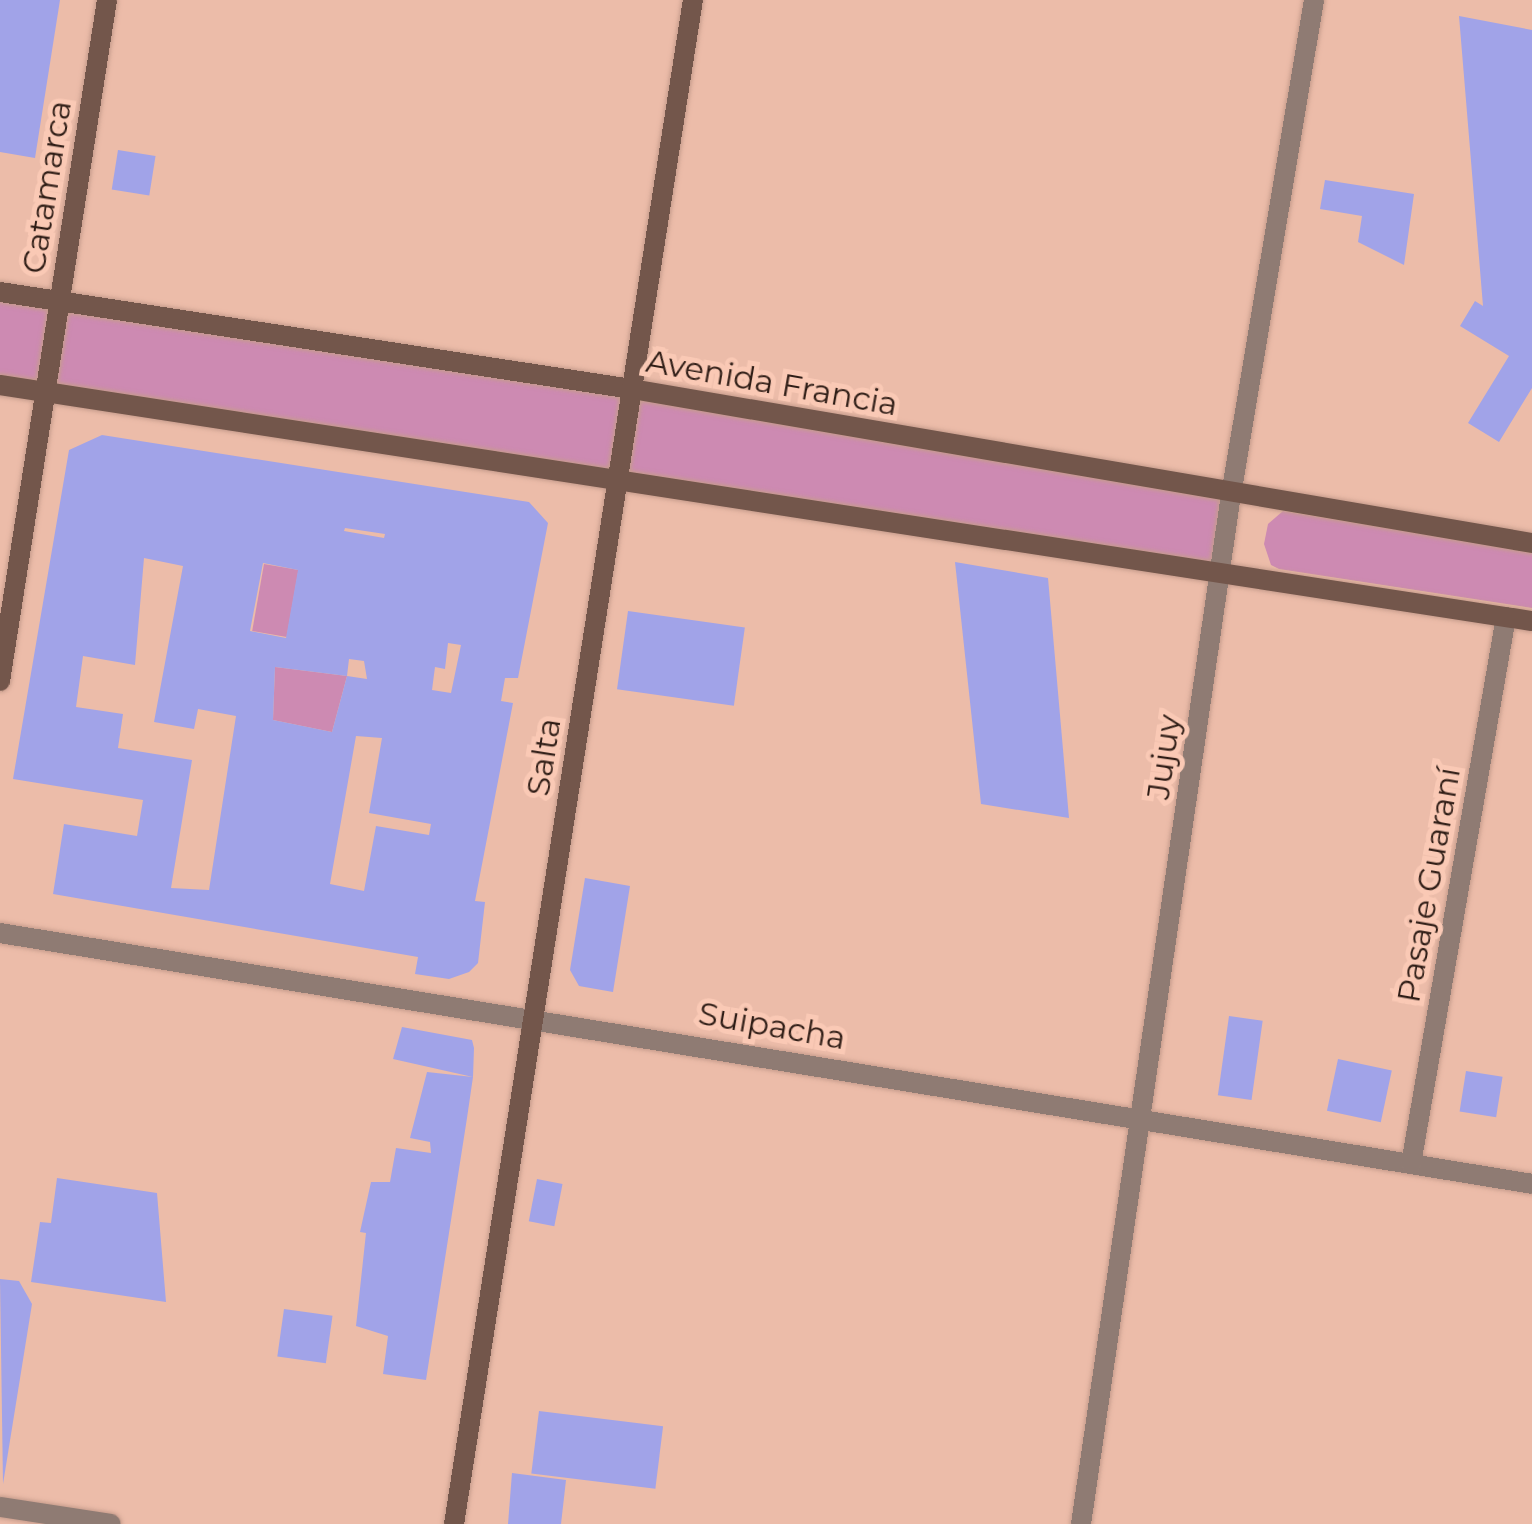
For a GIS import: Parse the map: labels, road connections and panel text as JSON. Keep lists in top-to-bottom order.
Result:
{
  "streets": {
    "street": [
      "Catamarca",
      "Avenida Francia",
      "Salta",
      "Jujuy",
      "Pasaje Guaraní",
      "Suipacha"
    ]
  },
  "crossings": [
    ["Catamarca", "Avenida Francia"],
    ["Avenida Francia", "Salta"],
    ["Avenida Francia", "Jujuy"],
    ["Salta", "Suipacha"],
    ["Jujuy", "Suipacha"],
    ["Pasaje Guaraní", "Suipacha"]
  ]
}
